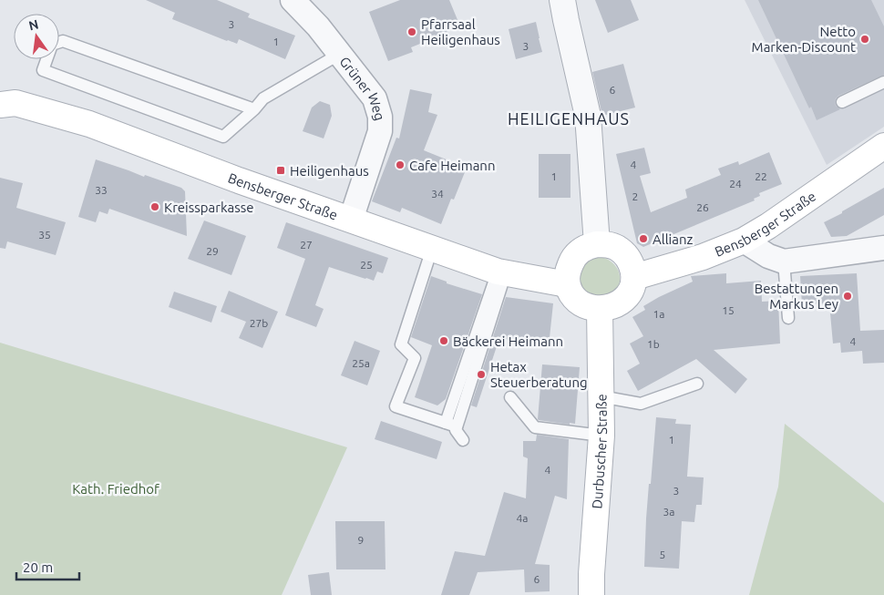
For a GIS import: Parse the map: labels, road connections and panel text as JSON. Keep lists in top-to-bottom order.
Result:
{
  "streets": {
    "main road": ["Bensberger Straße", "Durbuscher Straße"],
    "street": ["Grüner Weg"]
  },
  "crossings": [
    ["Grüner Weg", "Bensberger Straße"],
    ["Bensberger Straße", "Durbuscher Straße"]
  ],
  "districts": ["HEILIGENHAUS"],
  "parks": ["Kath. Friedhof"],
  "places": {
    "other": [
      "Pfarrsaal Heiligenhaus",
      "Netto Marken-Discount",
      "Cafe Heimann",
      "Kreissparkasse",
      "Allianz",
      "Bestattungen Markus Ley",
      "Bäckerei Heimann",
      "Hetax Steuerberatung"
    ],
    "transit": ["Heiligenhaus"]
  },
  "house_numbers": [
    "3",
    "1",
    "3",
    "6",
    "4",
    "1",
    "22",
    "24",
    "33",
    "34",
    "2",
    "26",
    "35",
    "27",
    "29",
    "25",
    "15",
    "1a",
    "27b",
    "4",
    "1b",
    "25a",
    "1",
    "4",
    "3",
    "3a",
    "4a",
    "9",
    "5",
    "6"
  ],
  "scale_bar": "20 m",
  "north": "top"
}
